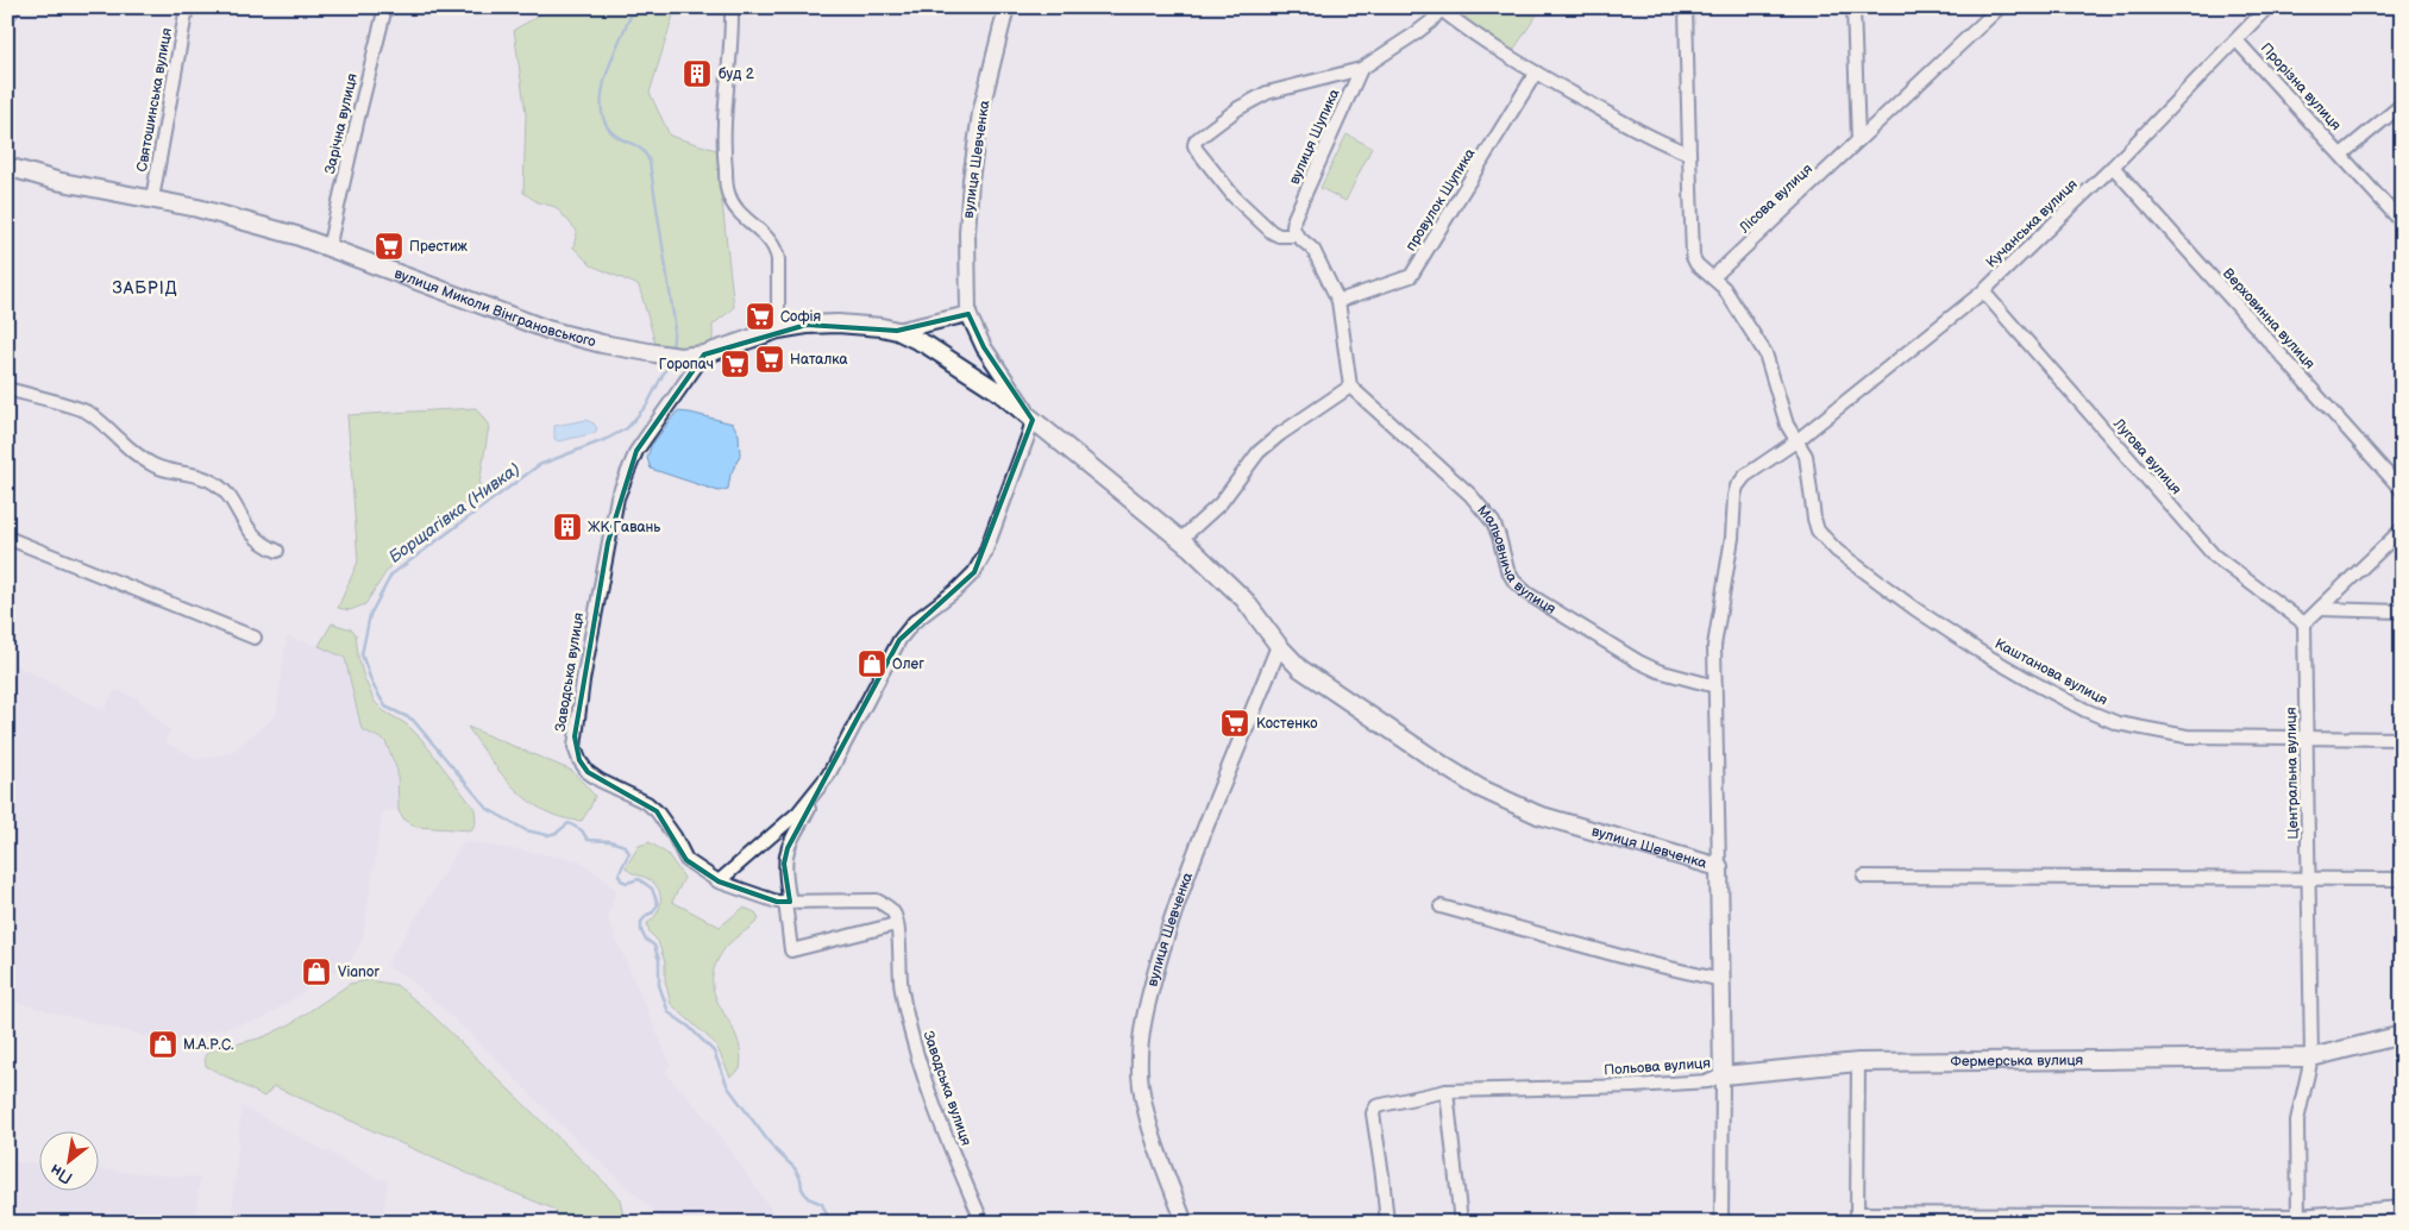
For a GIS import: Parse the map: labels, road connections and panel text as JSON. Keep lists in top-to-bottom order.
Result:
{
  "streets": {
    "main road": ["вулиця Шевченка", "вулиця Миколи Вінграновського", "Фермерська вулиця"],
    "street": [
      "Прорізна вулиця",
      "Святошинська вулиця",
      "Зарічна вулиця",
      "вулиця Шупика",
      "Лісова вулиця",
      "провулок Шупика",
      "Кучанська вулиця",
      "Верховинна вулиця",
      "Лугова вулиця",
      "Мальовнича вулиця",
      "Заводська вулиця",
      "Каштанова вулиця",
      "Центральна вулиця",
      "Польова вулиця"
    ]
  },
  "crossings": [
    ["Прорізна вулиця", "Кучанська вулиця"],
    ["Святошинська вулиця", "вулиця Миколи Вінграновського"],
    ["Зарічна вулиця", "вулиця Миколи Вінграновського"],
    ["вулиця Шевченка", "Кучанська вулиця"],
    ["вулиця Шевченка", "вулиця Миколи Вінграновського"],
    ["вулиця Шевченка", "Мальовнича вулиця"],
    ["вулиця Шевченка", "Каштанова вулиця"],
    ["Лісова вулиця", "Каштанова вулиця"],
    ["Кучанська вулиця", "Верховинна вулиця"],
    ["Кучанська вулиця", "Лугова вулиця"],
    ["Кучанська вулиця", "Каштанова вулиця"],
    ["вулиця Миколи Вінграновського", "Заводська вулиця"],
    ["Лугова вулиця", "Центральна вулиця"],
    ["Каштанова вулиця", "Центральна вулиця"],
    ["Центральна вулиця", "Фермерська вулиця"],
    ["Фермерська вулиця", "Польова вулиця"]
  ],
  "districts": ["ЗАБРІД"],
  "water": ["Борщагівка (Нивка)"],
  "places": {
    "building": ["буд 2", "ЖК Гавань"],
    "supermarket": [
      "Престиж",
      "Софія",
      "Наталка",
      "Горопач",
      "Костенко"
    ],
    "shop": ["Олег", "Vianor", "М.А.Р.С."]
  },
  "north": "bottom left"
}
